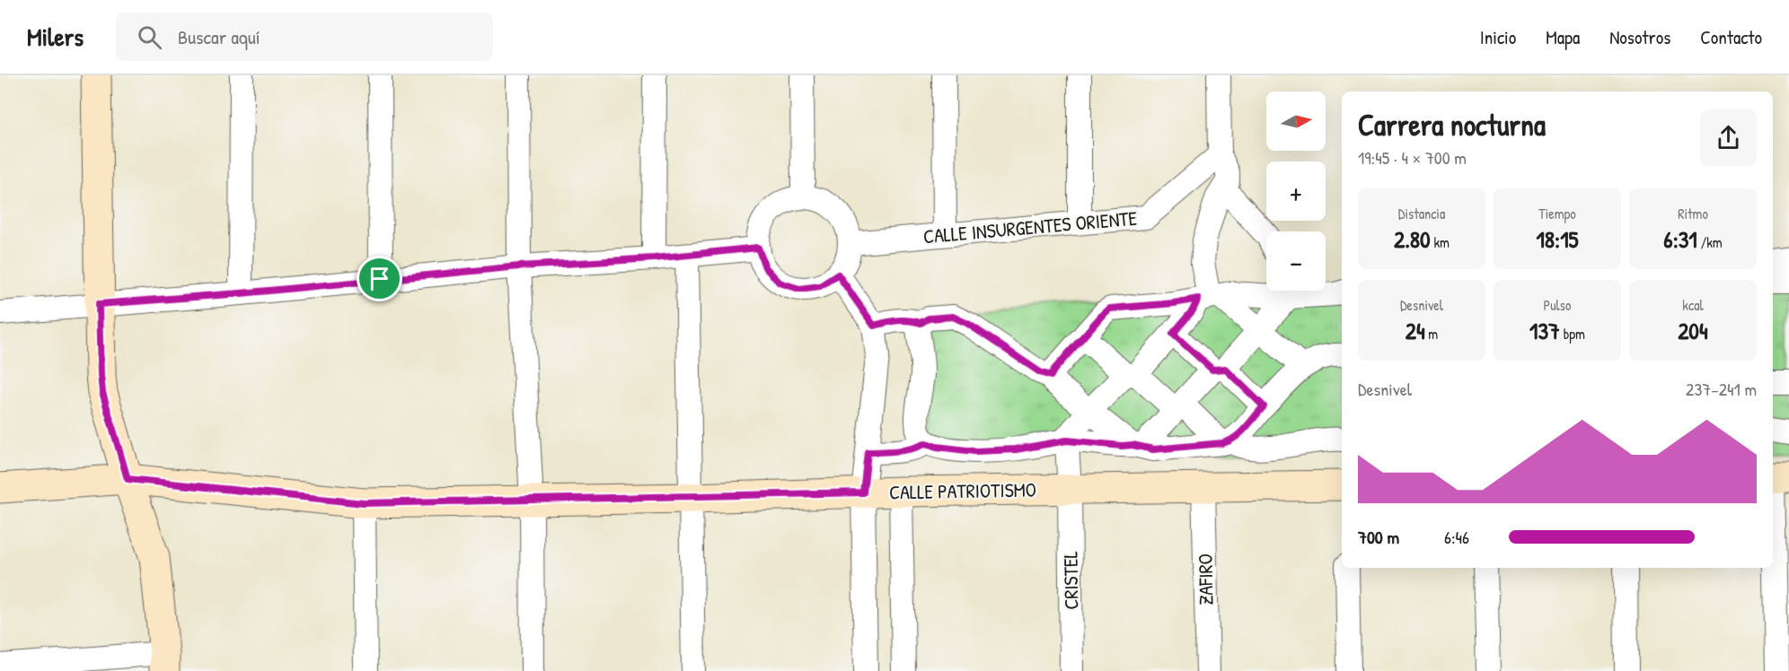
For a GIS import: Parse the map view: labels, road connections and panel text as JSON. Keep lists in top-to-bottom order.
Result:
{
  "streets": {
    "street": [
      "CALLE INSURGENTES ORIENTE",
      "CALLE PATRIOTISMO",
      "ZAFIRO",
      "CRISTEL"
    ]
  },
  "crossings": [
    ["CALLE PATRIOTISMO", "ZAFIRO"],
    ["CALLE PATRIOTISMO", "CRISTEL"]
  ],
  "north": "right",
  "page": {
    "header": "Milers",
    "search": "Buscar aquí",
    "nav": [
      "Inicio",
      "Mapa",
      "Nosotros",
      "Contacto"
    ],
    "map_buttons": ["+", "−"],
    "heading": ["Carrera nocturna", "19:45 · 4 × 700 m"],
    "stats": [
      ["Distancia", "2.80 km"],
      ["Tiempo", "18:15"],
      ["Ritmo", "6:31 /km"],
      ["Desnivel", "24 m"],
      ["Pulso", "137 bpm"],
      ["kcal", "204"]
    ],
    "chart": ["Desnivel", "237–241 m"],
    "list": [
      {
        "name": "700 m",
        "note": "6:46"
      }
    ]
  }
}
